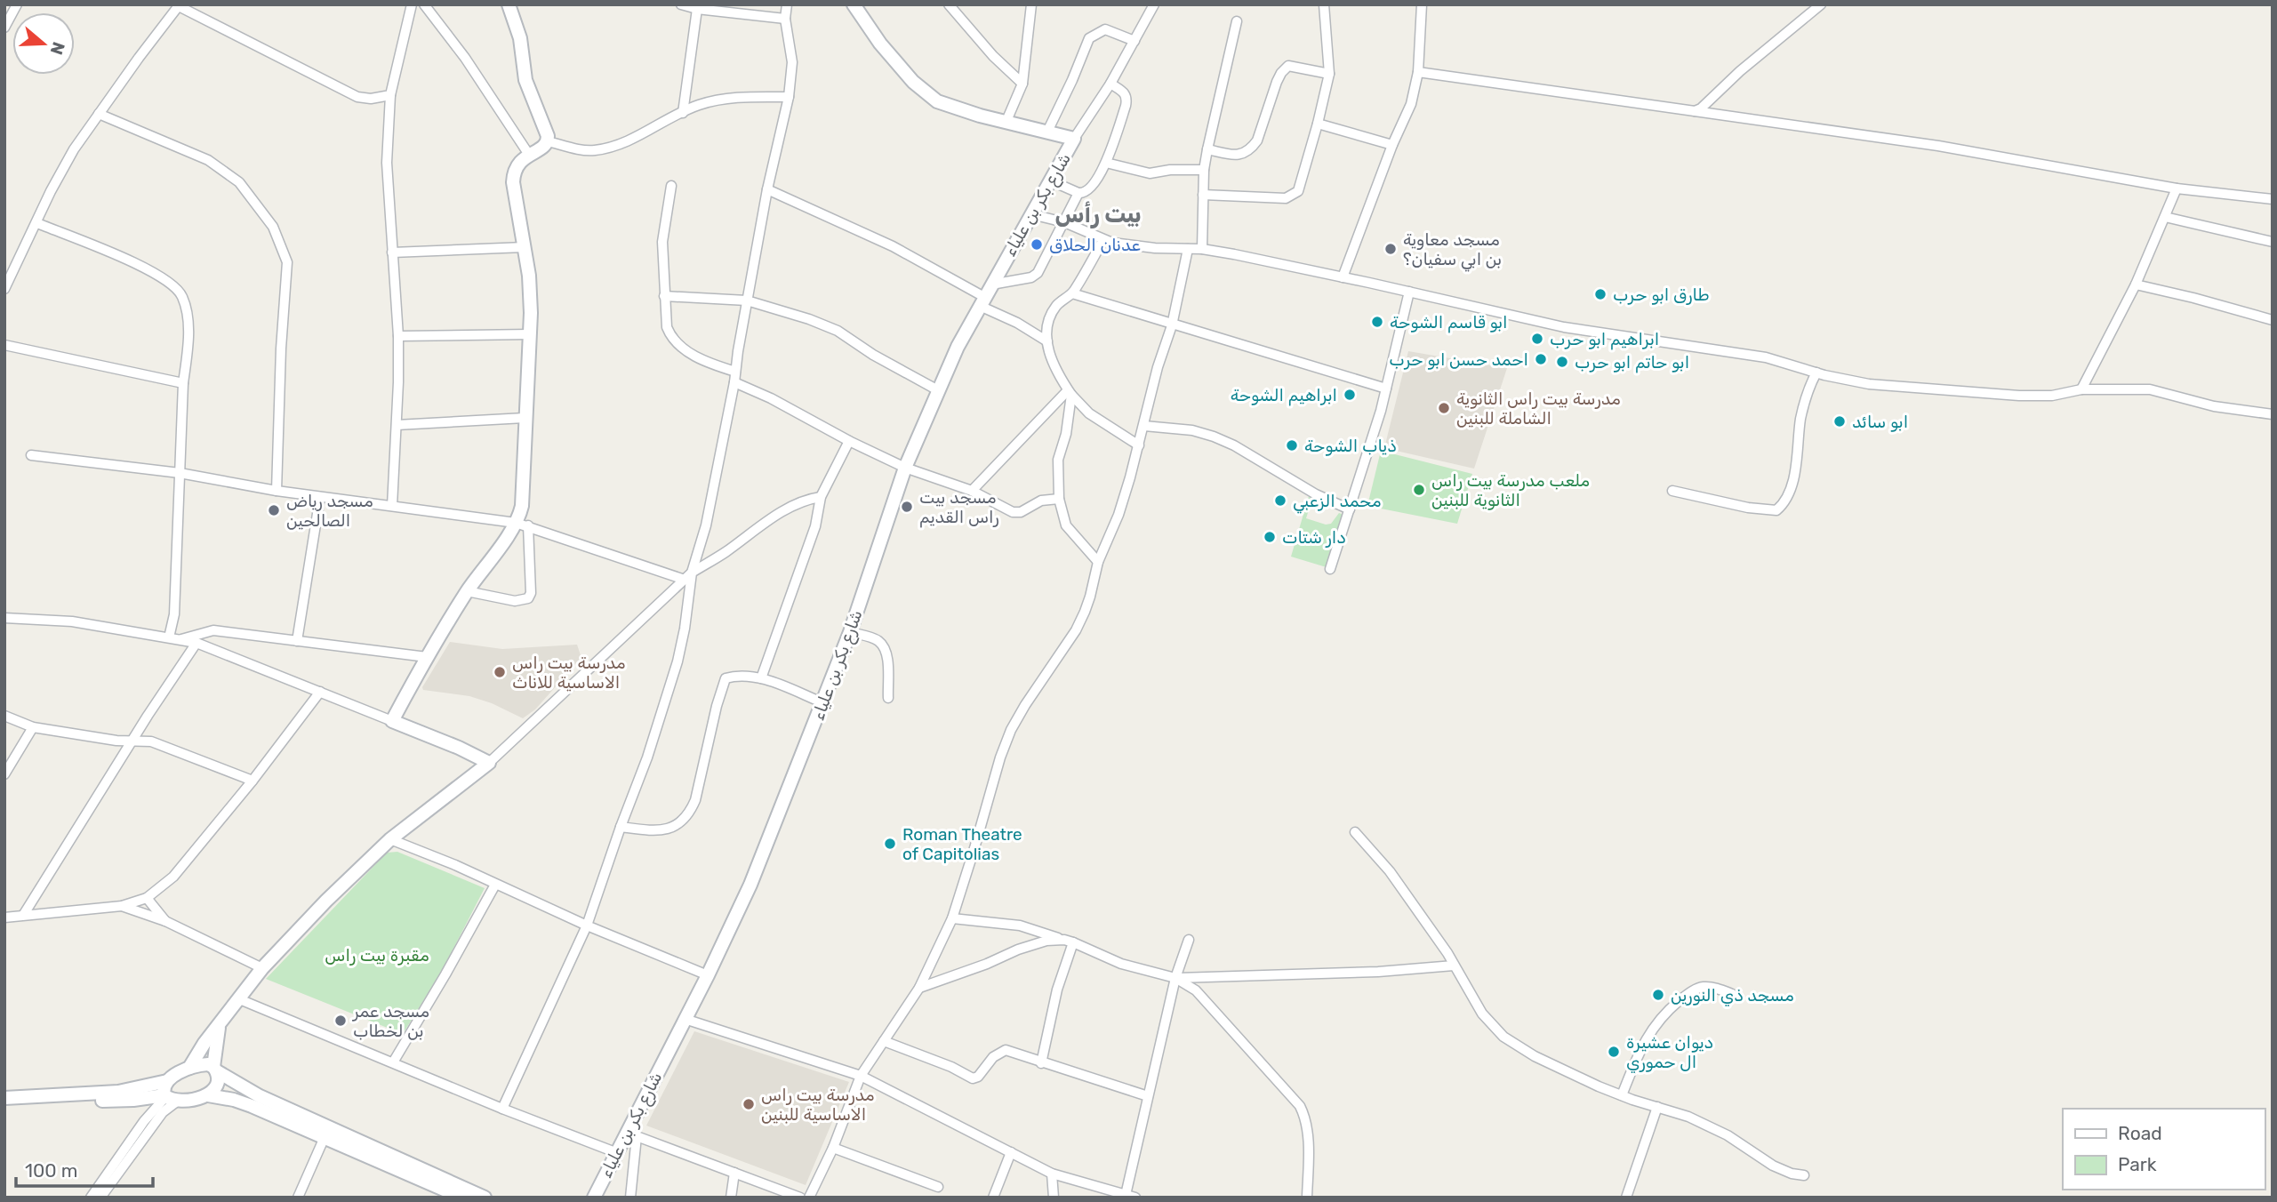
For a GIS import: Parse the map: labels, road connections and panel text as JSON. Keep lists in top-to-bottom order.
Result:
{
  "streets": {
    "street": ["شارع بكر بن علياء"]
  },
  "districts": ["بيت رأس"],
  "parks": ["مقبرة بيت راس"],
  "places": [
    "عدنان الحلاق",
    "مسجد معاوية بن ابي سفيان؟",
    "طارق ابو حرب",
    "ابو قاسم الشوحة",
    "ابراهيم ابو حرب",
    "احمد حسن ابو حرب",
    "ابو حاتم ابو حرب",
    "ابراهيم الشوحة",
    "مدرسة بيت راس الثانوية الشاملة للبنين",
    "ابو سائد",
    "ذياب الشوحة",
    "ملعب مدرسة بيت راس الثانوية للبنين",
    "محمد الزعبي",
    "مسجد بيت راس القديم",
    "مسجد رياض الصالحين",
    "دار شتات",
    "مدرسة بيت راس الاساسية للاناث",
    "Roman Theatre of Capitolias",
    "مسجد ذي النورين",
    "مسجد عمر بن لخطاب",
    "ديوان عشيرة ال حموري",
    "مدرسة بيت راس الاساسية للبنين"
  ],
  "legend": ["Road", "Park"],
  "scale_bar": "100 m",
  "north": "right"
}
